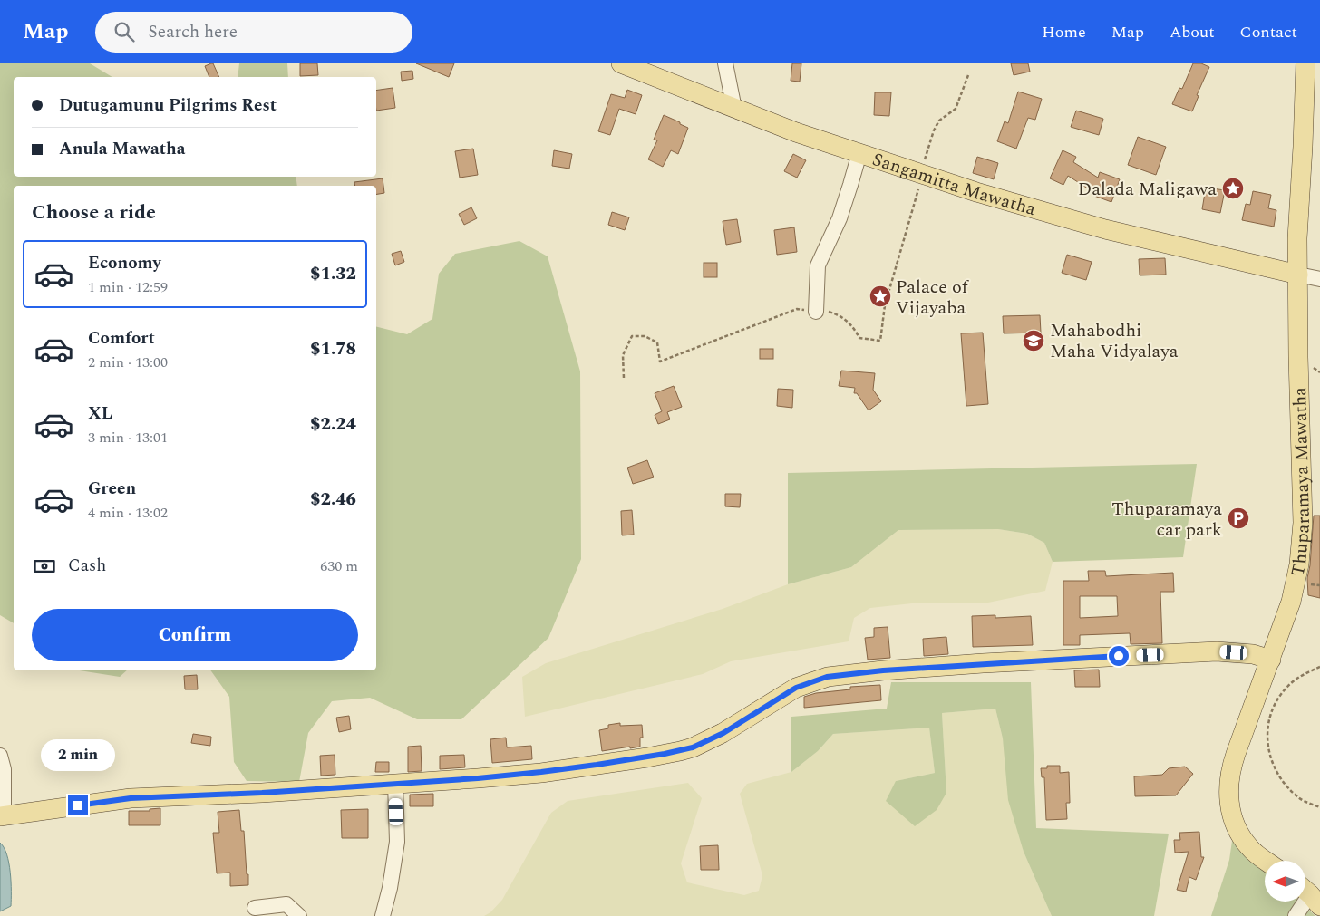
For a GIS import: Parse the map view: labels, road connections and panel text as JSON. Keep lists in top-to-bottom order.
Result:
{
  "streets": {
    "main road": ["Sangamitta Mawatha", "Thuparamaya Mawatha"]
  },
  "crossings": [
    ["Sangamitta Mawatha", "Thuparamaya Mawatha"]
  ],
  "places": {
    "place": ["Dalada Maligawa", "Palace of Vijayaba"],
    "school or university": ["Mahabodhi Maha Vidyalaya"],
    "parking": ["Thuparamaya car park"]
  },
  "north": "left",
  "page": {
    "header": "Map",
    "search": "Search here",
    "nav": [
      "Home",
      "Map",
      "About",
      "Contact"
    ],
    "banner": ["Dutugamunu Pilgrims Rest", "Anula Mawatha"],
    "heading": "Choose a ride",
    "list": [
      {
        "name": "Economy",
        "note": "1 min · 12:59",
        "value": "$1.32"
      },
      {
        "name": "Comfort",
        "note": "2 min · 13:00",
        "value": "$1.78"
      },
      {
        "name": "XL",
        "note": "3 min · 13:01",
        "value": "$2.24"
      },
      {
        "name": "Green",
        "note": "4 min · 13:02",
        "value": "$2.46"
      }
    ],
    "pay": ["Cash", "630 m"],
    "buttons": "Confirm",
    "bubble": "2 min"
  }
}
